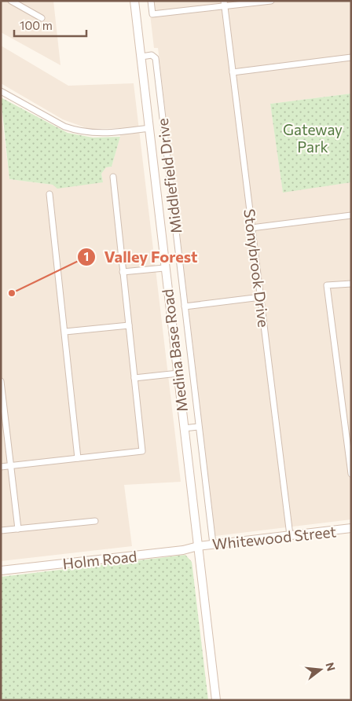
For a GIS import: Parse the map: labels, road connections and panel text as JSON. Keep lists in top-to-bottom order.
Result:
{
  "streets": {
    "street": [
      "Middlefield Drive",
      "Stonybrook Drive",
      "Medina Base Road",
      "Whitewood Street",
      "Holm Road"
    ]
  },
  "crossings": [
    ["Middlefield Drive", "Medina Base Road"],
    ["Middlefield Drive", "Whitewood Street"],
    ["Stonybrook Drive", "Whitewood Street"],
    ["Medina Base Road", "Whitewood Street"],
    ["Medina Base Road", "Holm Road"],
    ["Whitewood Street", "Holm Road"]
  ],
  "parks": ["Gateway Park"],
  "places": ["Valley Forest"],
  "scale_bar": "100 m",
  "north": "right"
}
